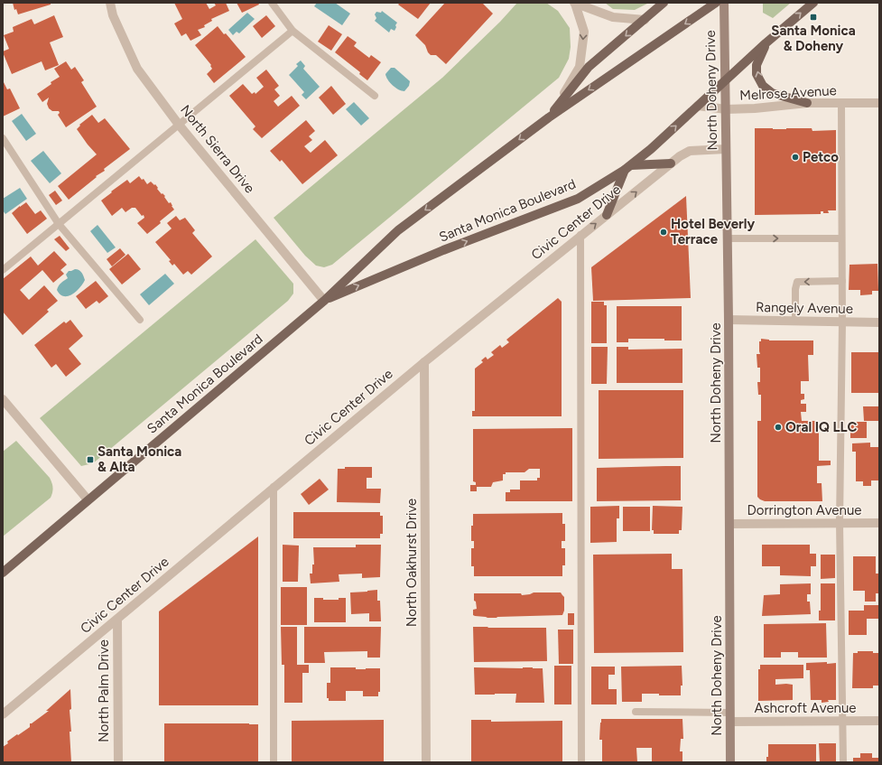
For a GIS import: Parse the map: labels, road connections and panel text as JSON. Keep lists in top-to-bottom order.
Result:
{
  "streets": {
    "main road": ["North Doheny Drive", "Santa Monica Boulevard"],
    "street": [
      "Melrose Avenue",
      "North Sierra Drive",
      "Civic Center Drive",
      "Rangely Avenue",
      "Dorrington Avenue",
      "North Oakhurst Drive",
      "North Palm Drive",
      "Ashcroft Avenue"
    ]
  },
  "crossings": [
    ["North Doheny Drive", "Melrose Avenue"],
    ["North Doheny Drive", "Santa Monica Boulevard"],
    ["North Doheny Drive", "Civic Center Drive"],
    ["North Doheny Drive", "Rangely Avenue"],
    ["North Doheny Drive", "Dorrington Avenue"],
    ["North Doheny Drive", "Ashcroft Avenue"],
    ["Melrose Avenue", "Santa Monica Boulevard"],
    ["North Sierra Drive", "Santa Monica Boulevard"],
    ["Civic Center Drive", "North Oakhurst Drive"],
    ["Civic Center Drive", "North Palm Drive"]
  ],
  "places": {
    "transit": ["Santa Monica & Doheny", "Santa Monica & Alta"],
    "other": ["Petco", "Hotel Beverly Terrace", "Oral IQ LLC"]
  }
}
